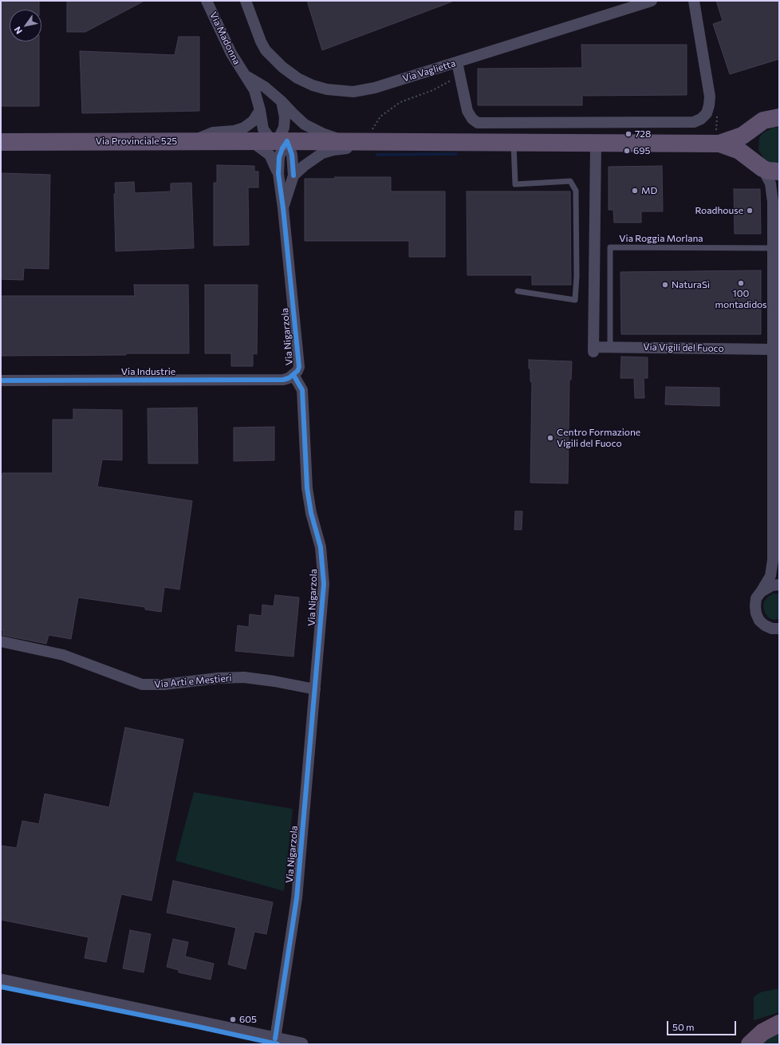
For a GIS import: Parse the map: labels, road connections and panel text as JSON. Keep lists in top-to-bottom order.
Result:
{
  "streets": {
    "main road": ["Via Provinciale 525"],
    "street": [
      "Via Madonna",
      "Via Vaglietta",
      "Via Nigarzola",
      "Via Vigili del Fuoco",
      "Via Industrie",
      "Via Arti e Mestieri"
    ],
    "lane": ["Via Roggia Morlana"]
  },
  "crossings": [
    ["Via Madonna", "Via Provinciale 525"],
    ["Via Madonna", "Via Nigarzola"],
    ["Via Provinciale 525", "Via Nigarzola"],
    ["Via Provinciale 525", "Via Vigili del Fuoco"],
    ["Via Roggia Morlana", "Via Vigili del Fuoco"],
    ["Via Nigarzola", "Via Industrie"],
    ["Via Nigarzola", "Via Arti e Mestieri"]
  ],
  "places": [
    "728",
    "695",
    "MD",
    "Roadhouse",
    "100 montadidos",
    "NaturaSì",
    "Centro Formazione Vigili del Fuoco",
    "605"
  ],
  "scale_bar": "50 m",
  "north": "bottom left"
}
